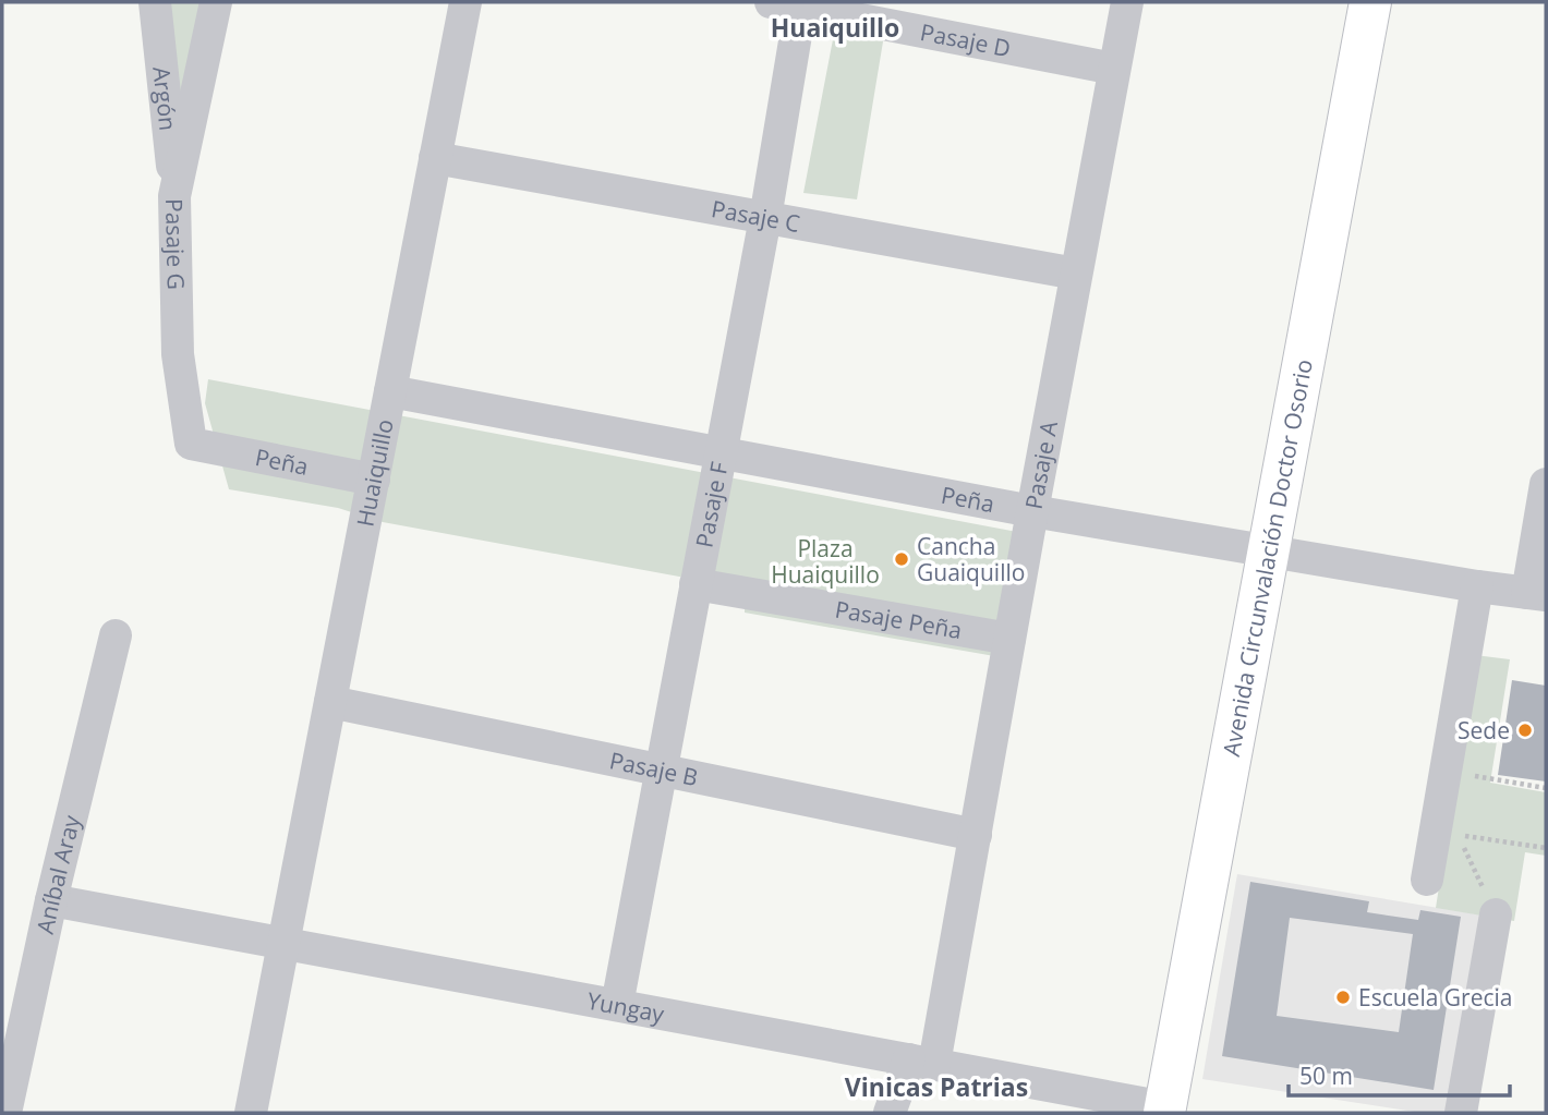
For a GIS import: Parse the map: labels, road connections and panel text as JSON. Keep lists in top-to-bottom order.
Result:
{
  "streets": {
    "main road": ["Avenida Circunvalación Doctor Osorio"],
    "street": [
      "Pasaje D",
      "Argón",
      "Pasaje C",
      "Pasaje G",
      "Peña",
      "Pasaje A",
      "Huaiquillo",
      "Pasaje F",
      "Pasaje Peña",
      "Pasaje B",
      "Aníbal Aray",
      "Yungay"
    ]
  },
  "crossings": [
    ["Pasaje D", "Pasaje A"],
    ["Pasaje D", "Pasaje F"],
    ["Argón", "Pasaje G"],
    ["Pasaje C", "Pasaje A"],
    ["Pasaje C", "Huaiquillo"],
    ["Pasaje C", "Pasaje F"],
    ["Pasaje G", "Peña"],
    ["Peña", "Pasaje A"],
    ["Peña", "Huaiquillo"],
    ["Peña", "Pasaje F"],
    ["Peña", "Avenida Circunvalación Doctor Osorio"],
    ["Pasaje A", "Pasaje Peña"],
    ["Pasaje A", "Pasaje B"],
    ["Pasaje A", "Yungay"],
    ["Huaiquillo", "Pasaje B"],
    ["Huaiquillo", "Yungay"],
    ["Pasaje F", "Pasaje Peña"],
    ["Pasaje F", "Pasaje B"],
    ["Pasaje F", "Yungay"],
    ["Avenida Circunvalación Doctor Osorio", "Yungay"],
    ["Aníbal Aray", "Yungay"]
  ],
  "districts": ["Huaiquillo", "Vinicas Patrias"],
  "parks": ["Plaza Huaiquillo"],
  "places": ["Cancha Guaiquillo", "Sede", "Escuela Grecia"],
  "scale_bar": "50 m"
}
